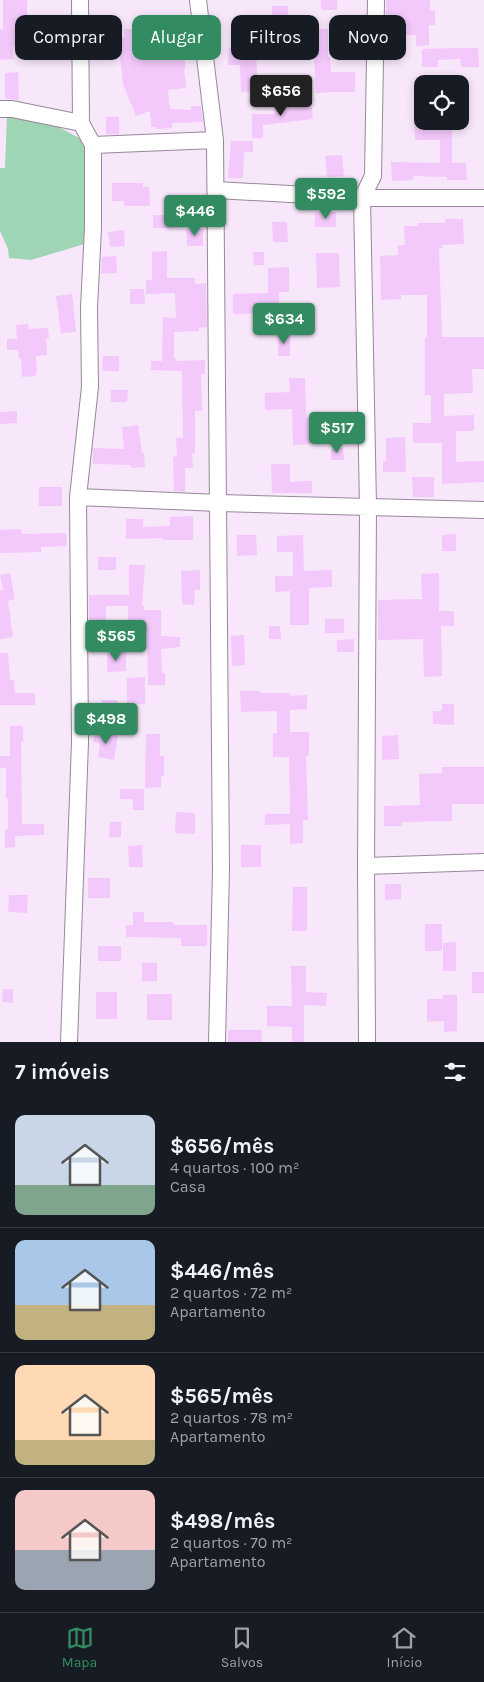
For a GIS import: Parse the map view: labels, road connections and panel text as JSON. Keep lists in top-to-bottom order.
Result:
{
  "page": {
    "chip": [
      "Comprar",
      "Alugar",
      "Filtros",
      "Novo"
    ],
    "price": [
      "$656",
      "$592",
      "$446",
      "$634",
      "$517",
      "$565",
      "$498"
    ],
    "heading": "7 imóveis",
    "list": [
      {
        "name": "$656/mês",
        "note": "4 quartos · 100 m² · Casa"
      },
      {
        "name": "$446/mês",
        "note": "2 quartos · 72 m² · Apartamento"
      },
      {
        "name": "$565/mês",
        "note": "2 quartos · 78 m² · Apartamento"
      },
      {
        "name": "$498/mês",
        "note": "2 quartos · 70 m² · Apartamento"
      }
    ],
    "tabs": ["Mapa", "Salvos", "Início"]
  }
}
